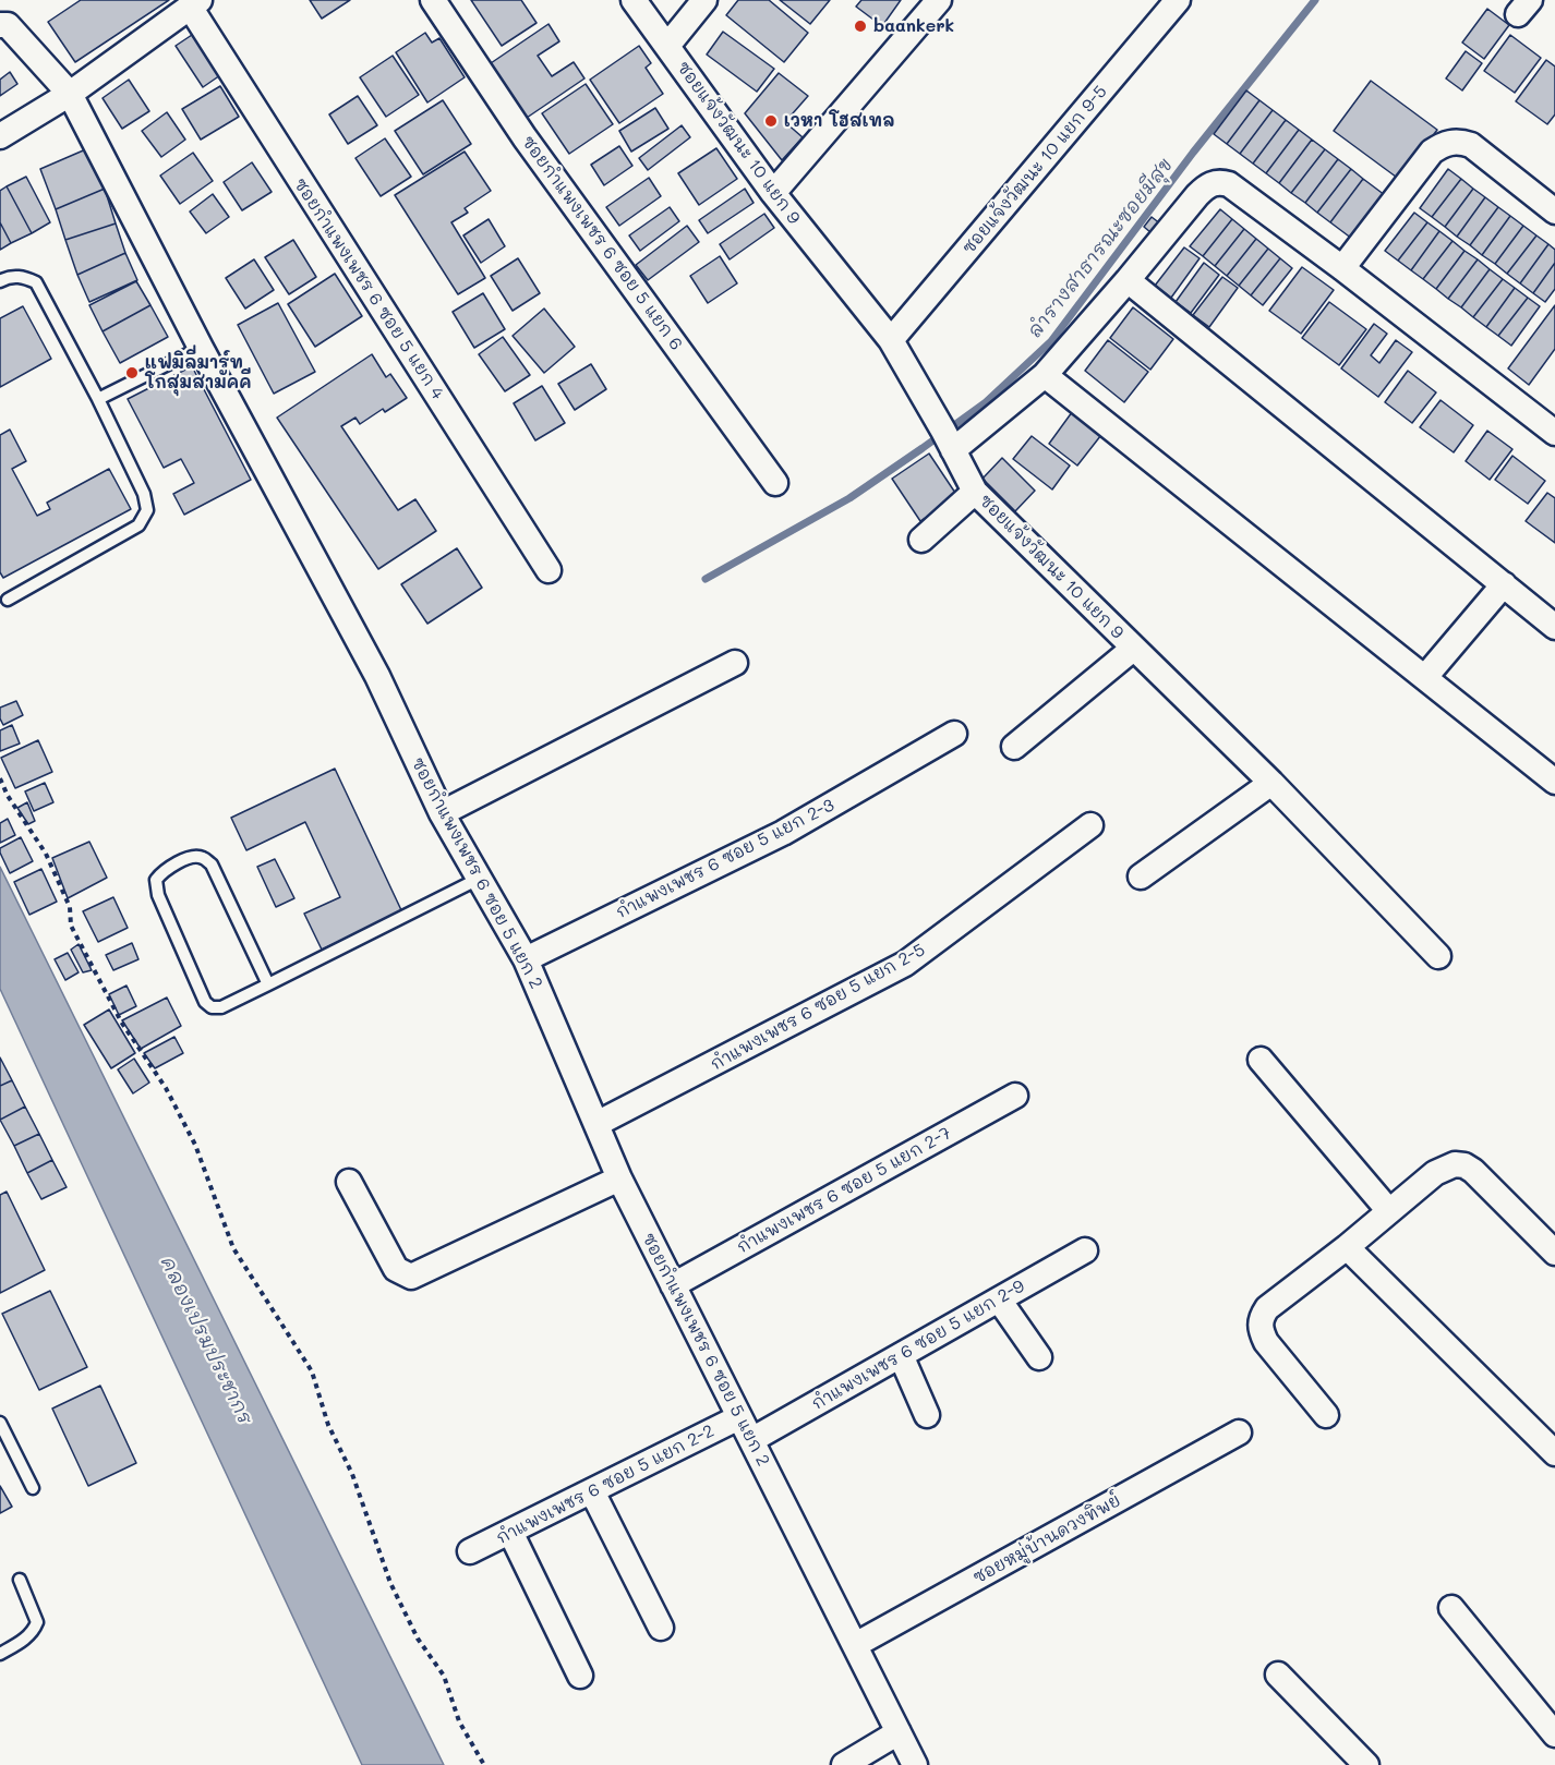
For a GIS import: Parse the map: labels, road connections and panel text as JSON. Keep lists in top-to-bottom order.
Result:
{
  "streets": {
    "street": [
      "ซอยแจ้งวัฒนะ 10 แยก 9",
      "ซอยแจ้งวัฒนะ 10 แยก 9-5",
      "ซอยกำแพงเพชร 6 ซอย 5 แยก 6",
      "ซอยกำแพงเพชร 6 ซอย 5 แยก 4",
      "กำแพงเพชร 6 ซอย 5 แยก 2-3",
      "ซอยกำแพงเพชร 6 ซอย 5 แยก 2",
      "กำแพงเพชร 6 ซอย 5 แยก 2-5",
      "กำแพงเพชร 6 ซอย 5 แยก 2-7",
      "กำแพงเพชร 6 ซอย 5 แยก 2-9",
      "กำแพงเพชร 6 ซอย 5 แยก 2-2",
      "ซอยหมู่บ้านดวงทิพย์"
    ]
  },
  "crossings": [
    ["ซอยแจ้งวัฒนะ 10 แยก 9", "ซอยแจ้งวัฒนะ 10 แยก 9-5"],
    ["กำแพงเพชร 6 ซอย 5 แยก 2-3", "ซอยกำแพงเพชร 6 ซอย 5 แยก 2"],
    ["ซอยกำแพงเพชร 6 ซอย 5 แยก 2", "กำแพงเพชร 6 ซอย 5 แยก 2-5"],
    ["ซอยกำแพงเพชร 6 ซอย 5 แยก 2", "กำแพงเพชร 6 ซอย 5 แยก 2-7"],
    ["ซอยกำแพงเพชร 6 ซอย 5 แยก 2", "กำแพงเพชร 6 ซอย 5 แยก 2-9"],
    ["ซอยกำแพงเพชร 6 ซอย 5 แยก 2", "กำแพงเพชร 6 ซอย 5 แยก 2-2"],
    ["ซอยกำแพงเพชร 6 ซอย 5 แยก 2", "ซอยหมู่บ้านดวงทิพย์"]
  ],
  "water": ["ลำรางสาธารณะซอยมีสุข", "คลองเปรมประชากร"],
  "places": ["baankerk", "เวหา โฮสเทล", "แฟมิลี่มาร์ท โกสุมสามัคคี"]
}
